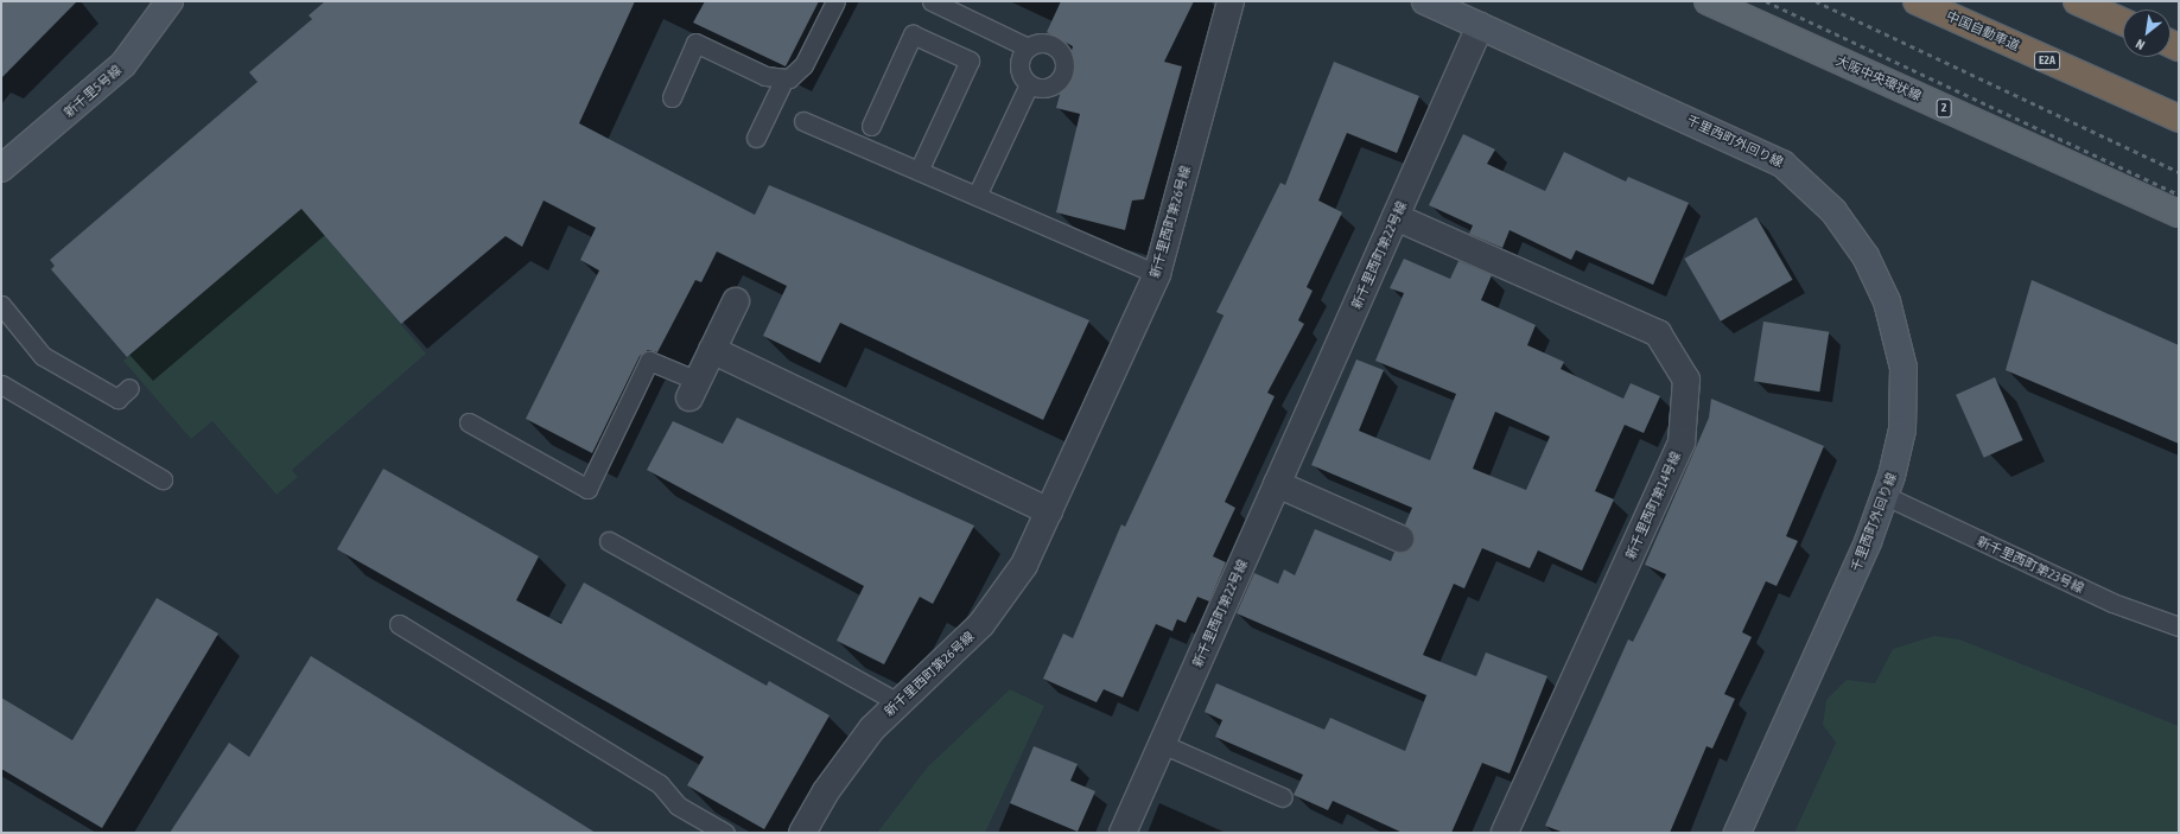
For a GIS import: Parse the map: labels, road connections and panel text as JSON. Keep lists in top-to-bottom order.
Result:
{
  "streets": {
    "highway": ["中国自動車道", "E2A"],
    "main road": ["大阪中央環状線", "2"],
    "street": [
      "新千里5号線",
      "千里西町外回り線",
      "新千里西町第26号線",
      "新千里西町第22号線",
      "新千里西町第14号線"
    ],
    "lane": ["新千里西町第23号線"]
  },
  "crossings": [
    ["千里西町外回り線", "新千里西町第22号線"],
    ["千里西町外回り線", "新千里西町第23号線"],
    ["新千里西町第22号線", "新千里西町第14号線"]
  ],
  "north": "bottom left"
}
